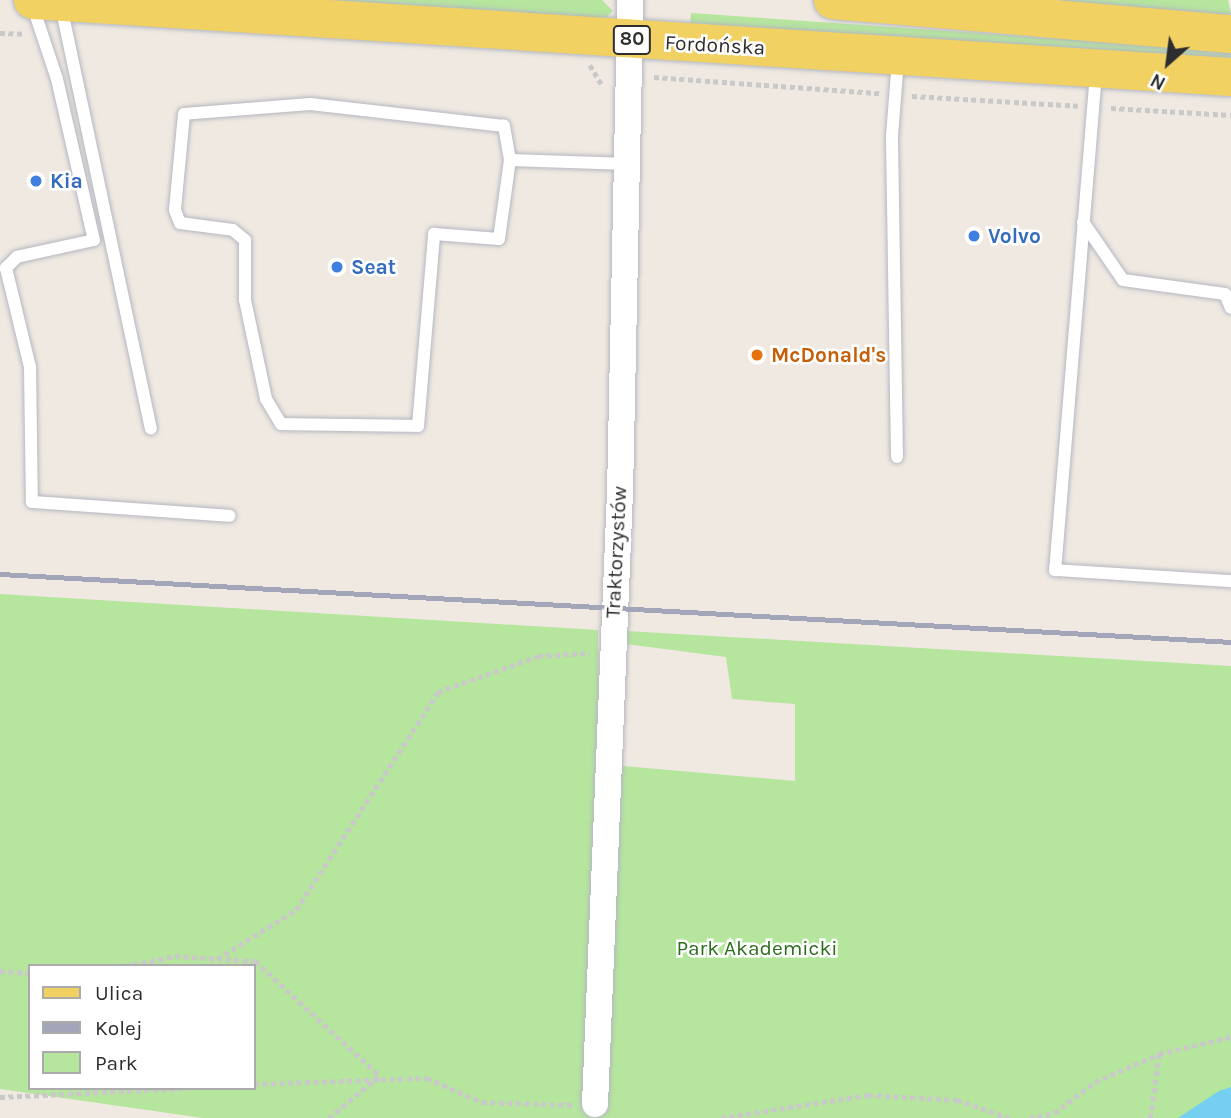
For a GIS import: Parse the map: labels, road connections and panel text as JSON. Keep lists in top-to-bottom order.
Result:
{
  "streets": {
    "main road": ["80", "Fordońska"],
    "street": ["Traktorzystów"]
  },
  "crossings": [
    ["Fordońska", "Traktorzystów"]
  ],
  "parks": ["Park Akademicki"],
  "places": [
    "Kia",
    "Volvo",
    "Seat",
    "McDonald's"
  ],
  "legend": ["Ulica", "Kolej", "Park"],
  "north": "bottom left"
}
